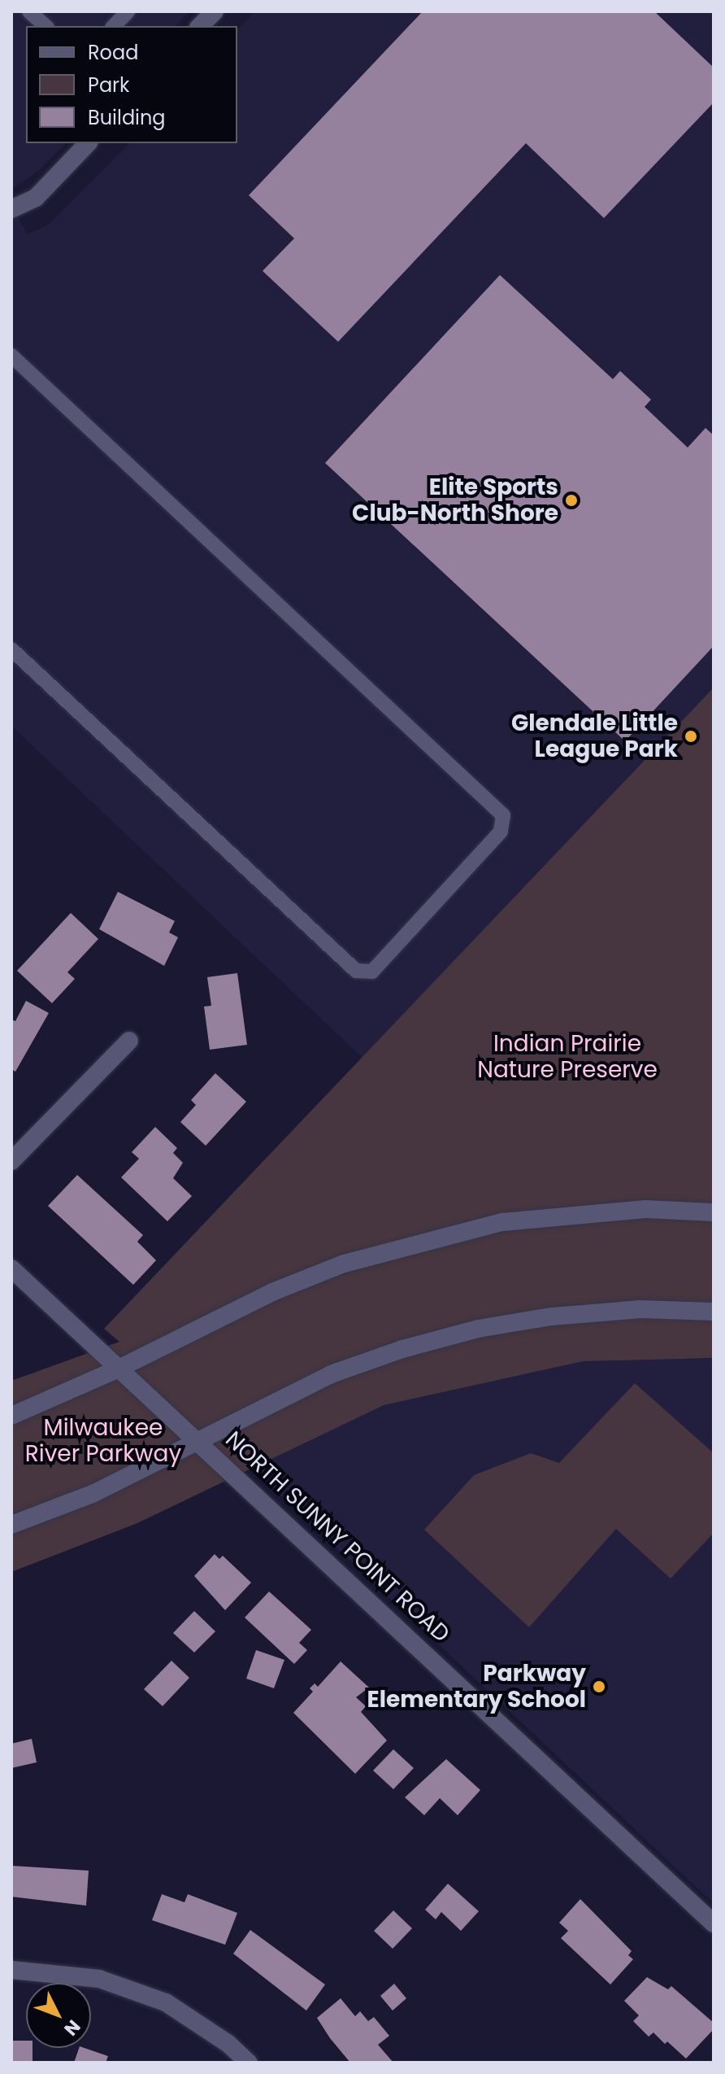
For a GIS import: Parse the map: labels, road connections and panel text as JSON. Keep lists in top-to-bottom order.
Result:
{
  "streets": {
    "street": ["NORTH SUNNY POINT ROAD"]
  },
  "parks": ["Indian Prairie Nature Preserve", "Milwaukee River Parkway"],
  "places": ["Elite Sports Club-North Shore", "Glendale Little League Park", "Parkway Elementary School"],
  "legend": ["Road", "Park", "Building"],
  "north": "bottom right"
}
